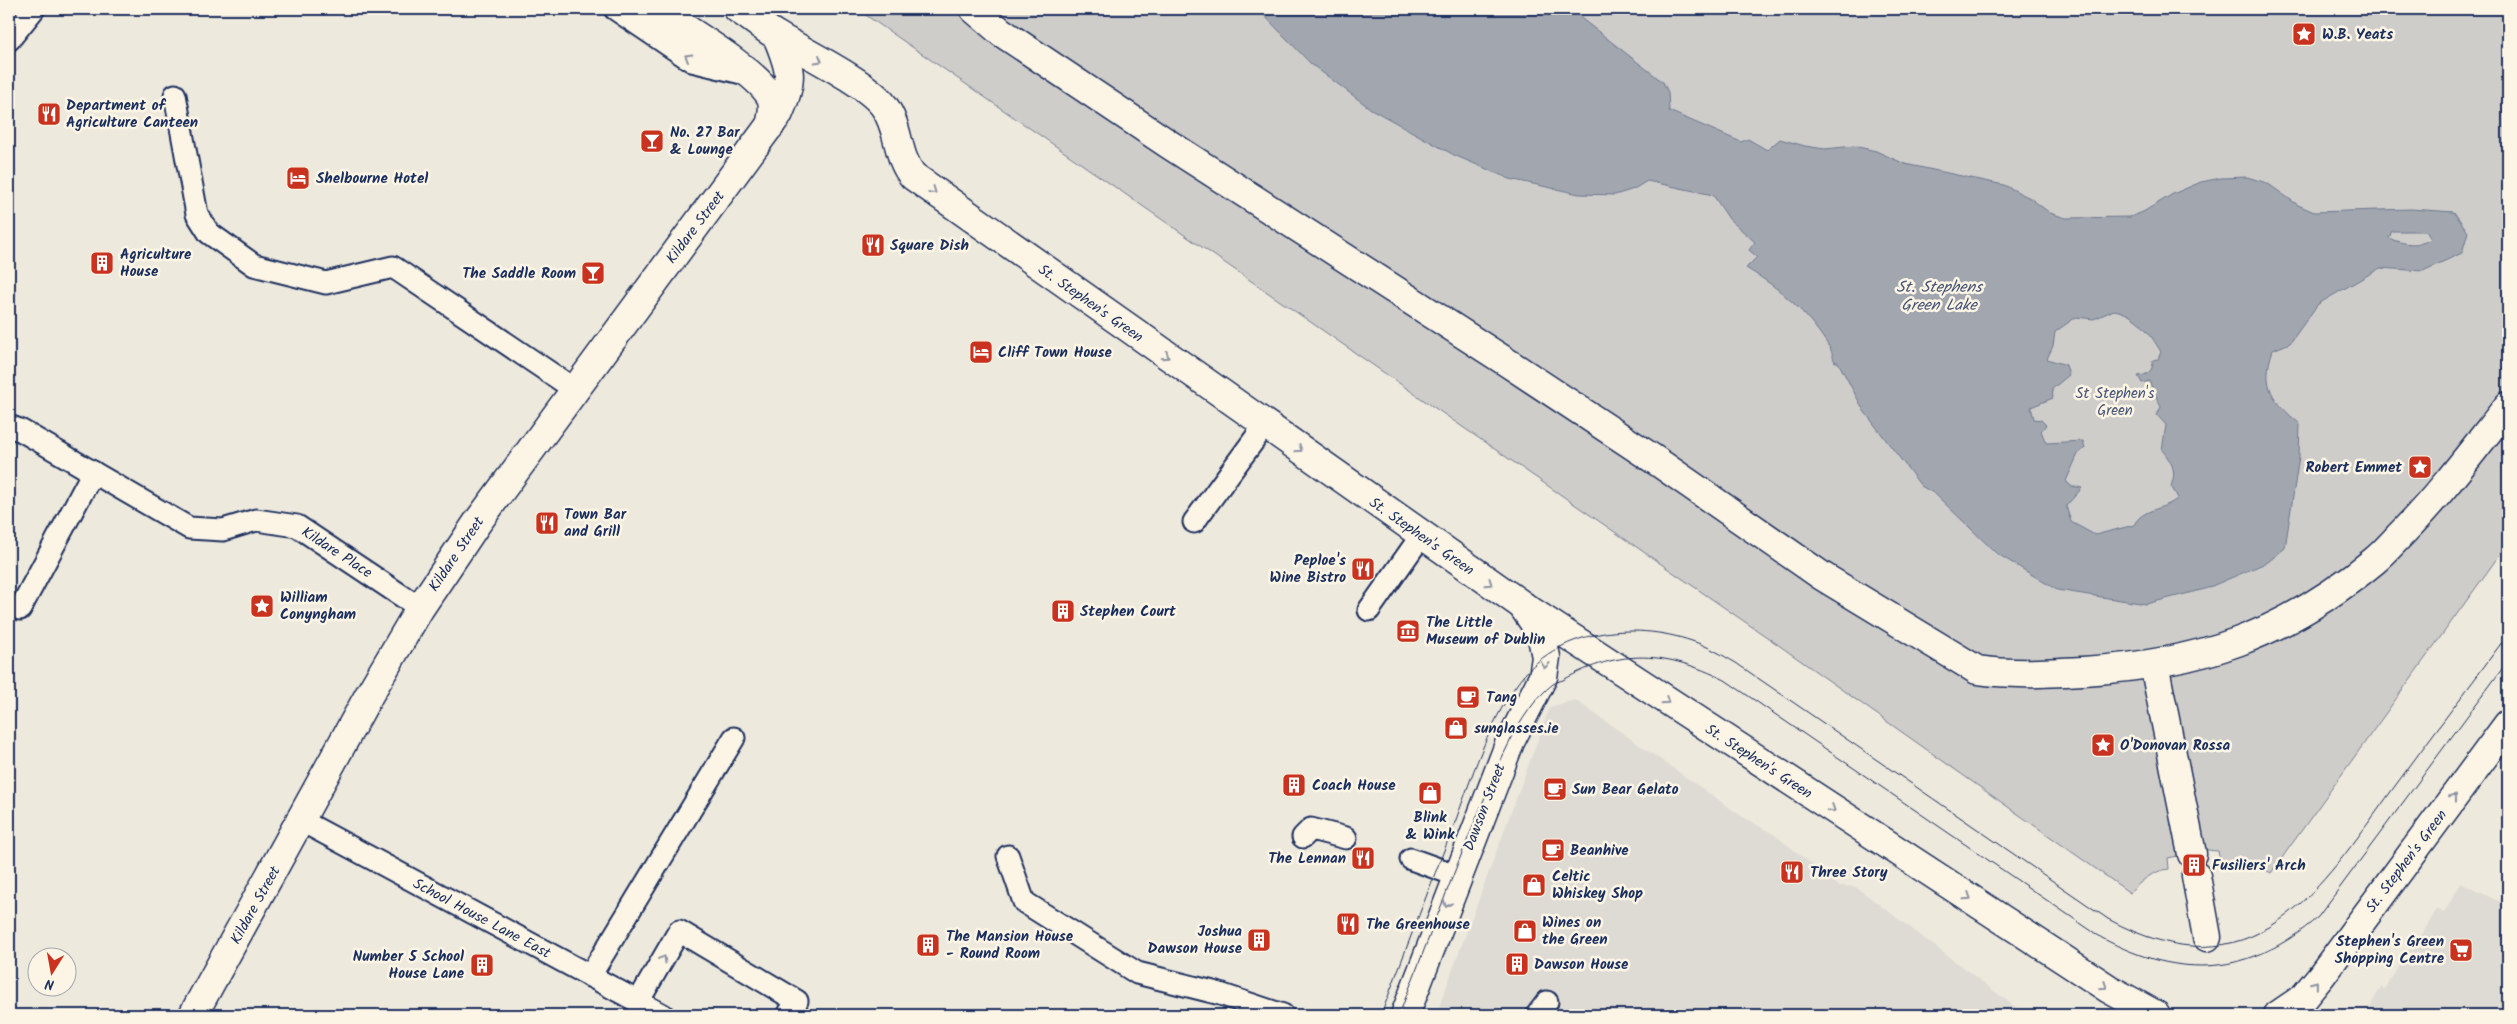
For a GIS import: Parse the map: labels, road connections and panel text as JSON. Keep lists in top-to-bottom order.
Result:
{
  "streets": {
    "street": ["Kildare Street", "St. Stephen's Green", "Dawson Street"],
    "lane": ["Kildare Place", "School House Lane East"]
  },
  "crossings": [
    ["Kildare Street", "St. Stephen's Green"],
    ["Kildare Street", "Kildare Place"],
    ["Kildare Street", "School House Lane East"],
    ["St. Stephen's Green", "Dawson Street"]
  ],
  "one_way": ["Dawson Street"],
  "water": ["St. Stephens Green Lake"],
  "parks": ["St Stephen's Green"],
  "places": {
    "place": [
      "W.B. Yeats",
      "Robert Emmet",
      "William Conyngham",
      "O'Donovan Rossa"
    ],
    "restaurant": [
      "Department of Agriculture Canteen",
      "Square Dish",
      "Town Bar and Grill",
      "Peploe's Wine Bistro",
      "The Lennan",
      "Three Story",
      "The Greenhouse"
    ],
    "bar": ["No. 27 Bar & Lounge", "The Saddle Room"],
    "hotel": ["Shelbourne Hotel", "Cliff Town House"],
    "building": [
      "Agriculture House",
      "Stephen Court",
      "Coach House",
      "Fusiliers' Arch",
      "Joshua Dawson House",
      "The Mansion House - Round Room",
      "Dawson House",
      "Number 5 School House Lane"
    ],
    "museum": ["The Little Museum of Dublin"],
    "cafe": ["Tang", "Sun Bear Gelato", "Beanhive"],
    "shop": [
      "sunglasses.ie",
      "Blink & Wink",
      "Celtic Whiskey Shop",
      "Wines on the Green"
    ],
    "supermarket": ["Stephen's Green Shopping Centre"]
  },
  "north": "bottom"
}
